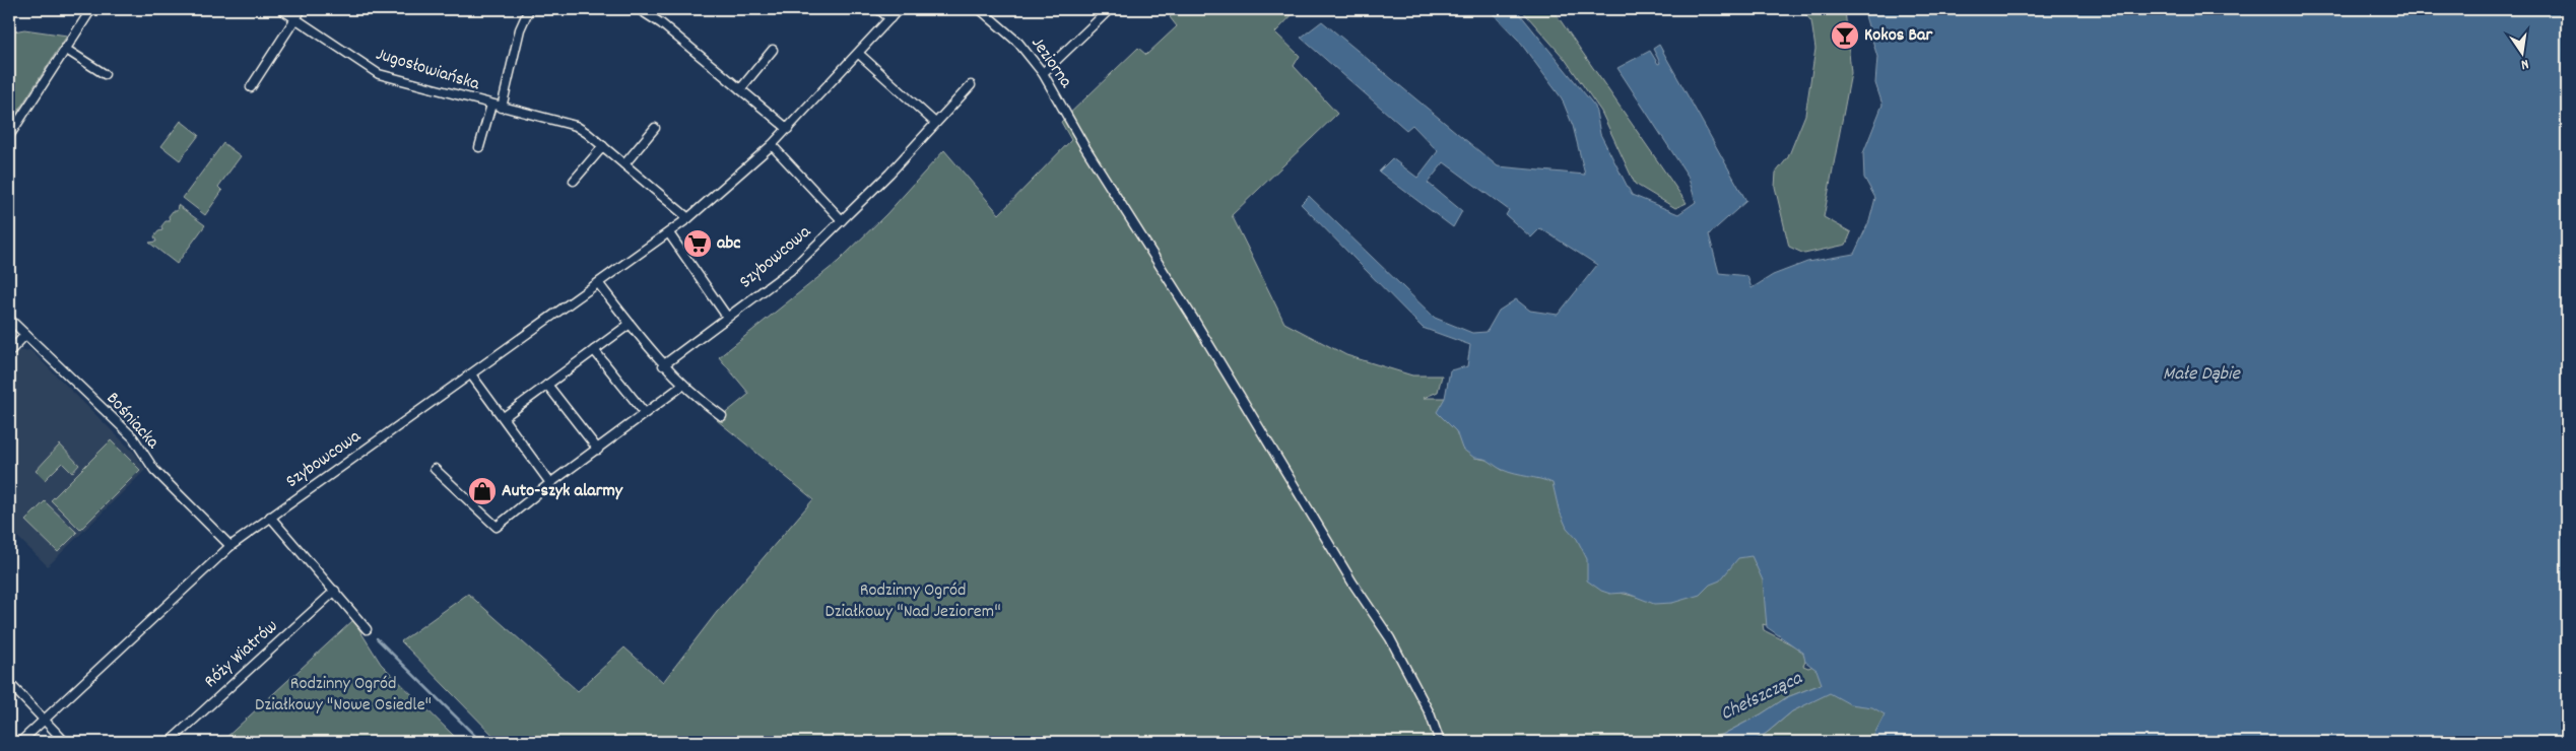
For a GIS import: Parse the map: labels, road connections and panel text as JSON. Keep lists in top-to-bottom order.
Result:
{
  "streets": {
    "street": [
      "Jeziorna",
      "Jugosłowiańska",
      "Szybowcowa",
      "Bośniacka",
      "Róży Wiatrów"
    ]
  },
  "crossings": [
    ["Jugosłowiańska", "Szybowcowa"],
    ["Szybowcowa", "Bośniacka"]
  ],
  "water": ["Małe Dąbie", "Chełszcząca"],
  "parks": ["Rodzinny Ogród Działkowy \"Nad Jeziorem\"", "Rodzinny Ogród Działkowy \"Nowe Osiedle\""],
  "places": {
    "bar": ["Kokos Bar"],
    "supermarket": ["abc"],
    "shop": ["Auto-szyk alarmy"]
  },
  "north": "bottom"
}
